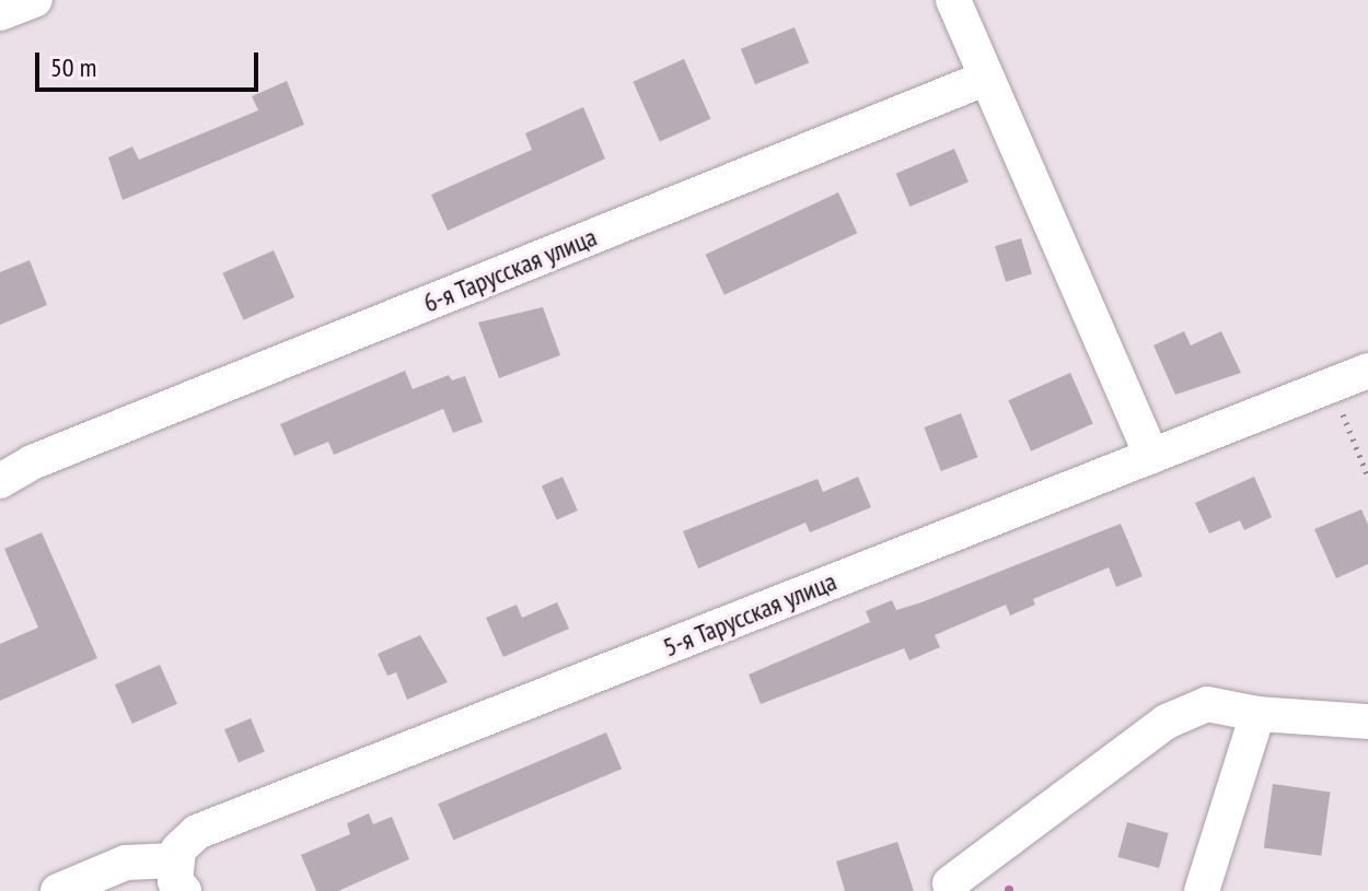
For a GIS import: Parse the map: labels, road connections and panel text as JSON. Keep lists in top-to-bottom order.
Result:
{
  "streets": {
    "street": ["6-я Тарусская улица", "5-я Тарусская улица"]
  },
  "scale_bar": "50 m"
}
